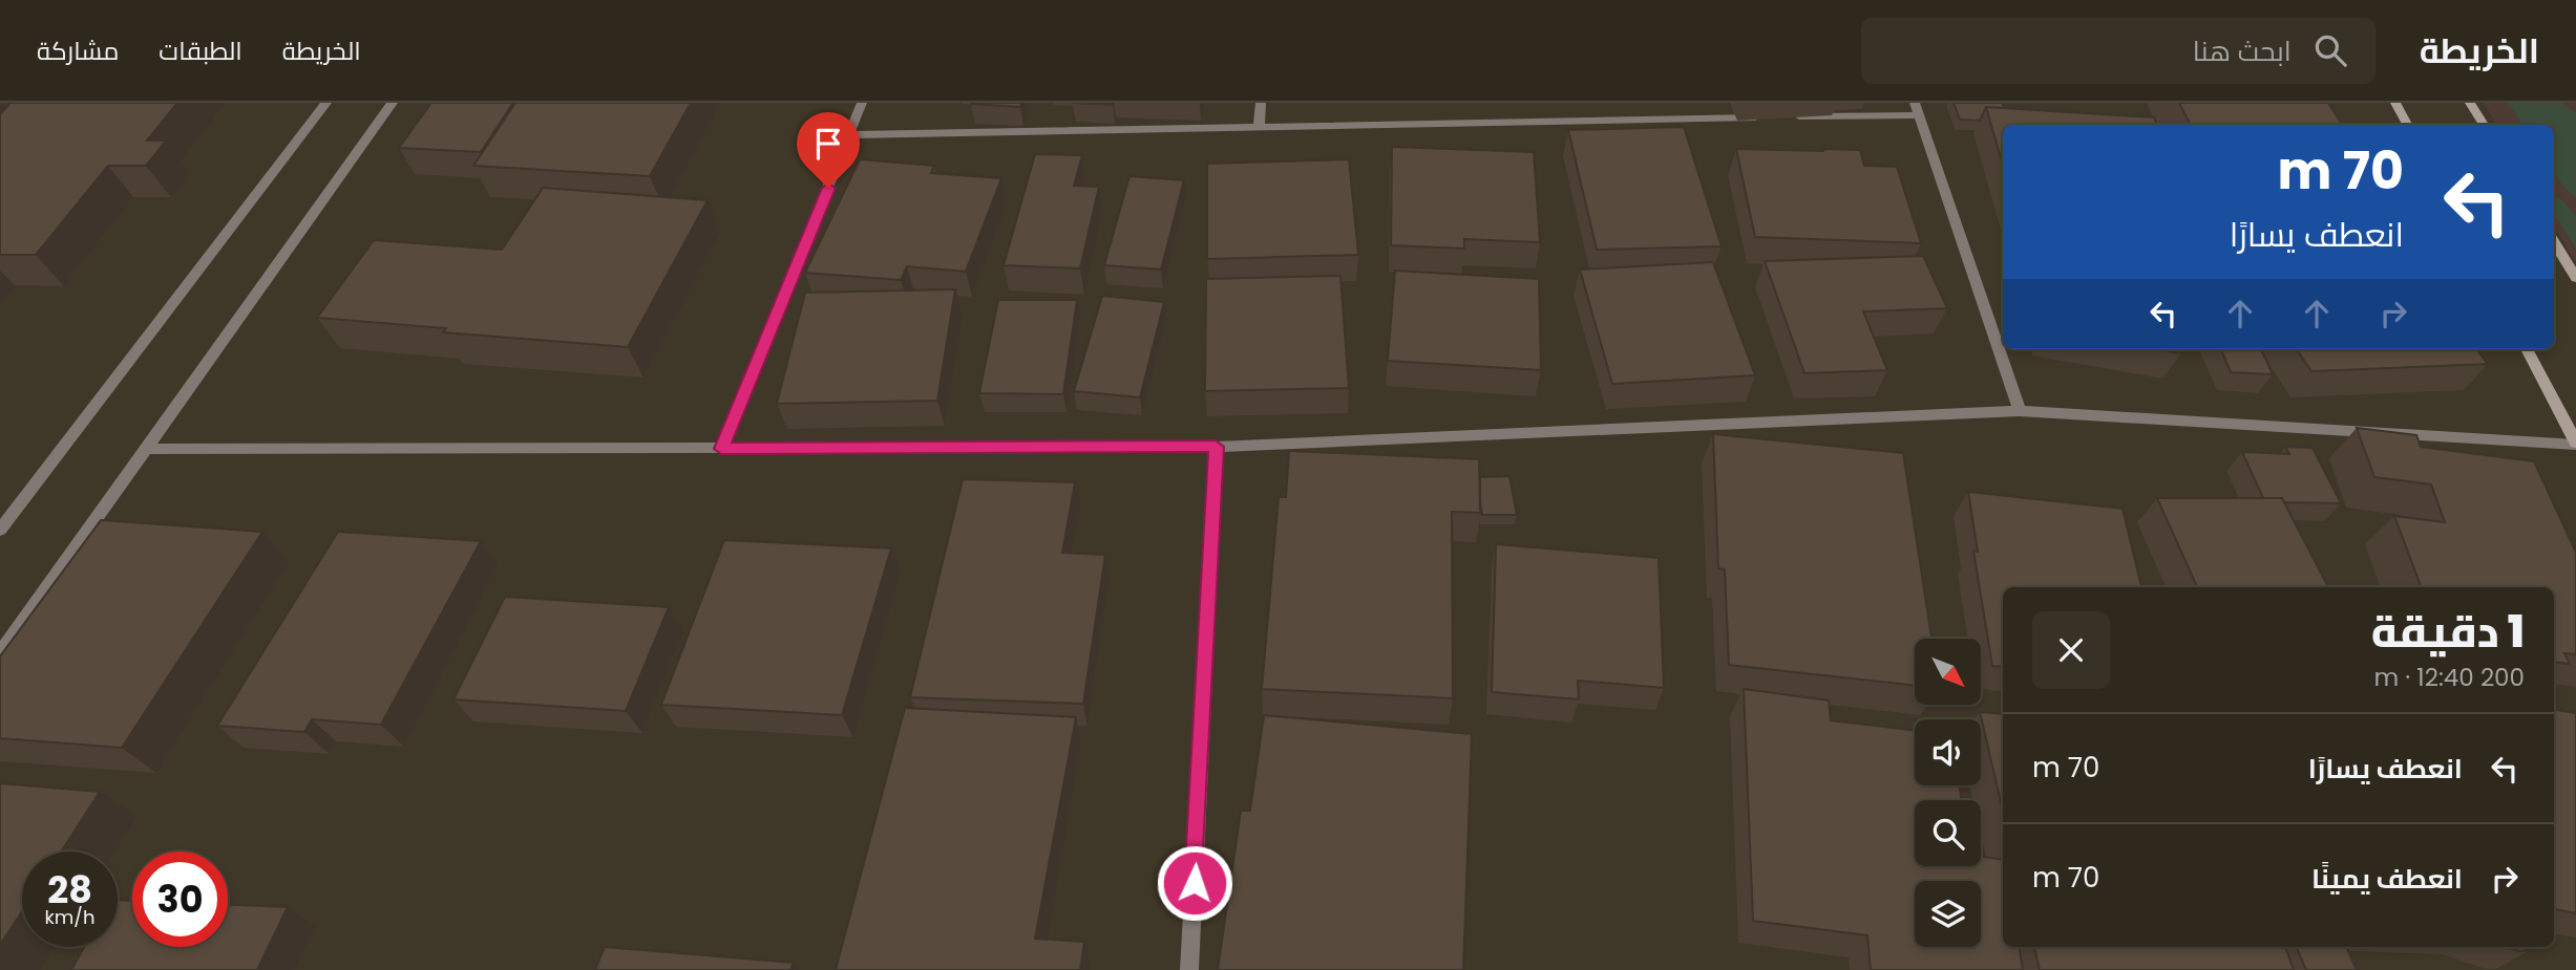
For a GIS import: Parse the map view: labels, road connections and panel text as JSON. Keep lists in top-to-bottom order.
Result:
{
  "north": "bottom right",
  "page": {
    "header": "الخريطة",
    "search": "ابحث هنا",
    "nav": ["الخريطة", "الطبقات", "مشاركة"],
    "turn": ["70 m", "انعطف يسارًا"],
    "heading": ["1 دقيقة", "200 m · 12:40"],
    "list": [
      {
        "name": "انعطف يسارًا",
        "value": "70 m"
      },
      {
        "name": "انعطف يمينًا",
        "value": "70 m"
      }
    ],
    "speed": "28 km/h",
    "limit": "30"
  }
}
